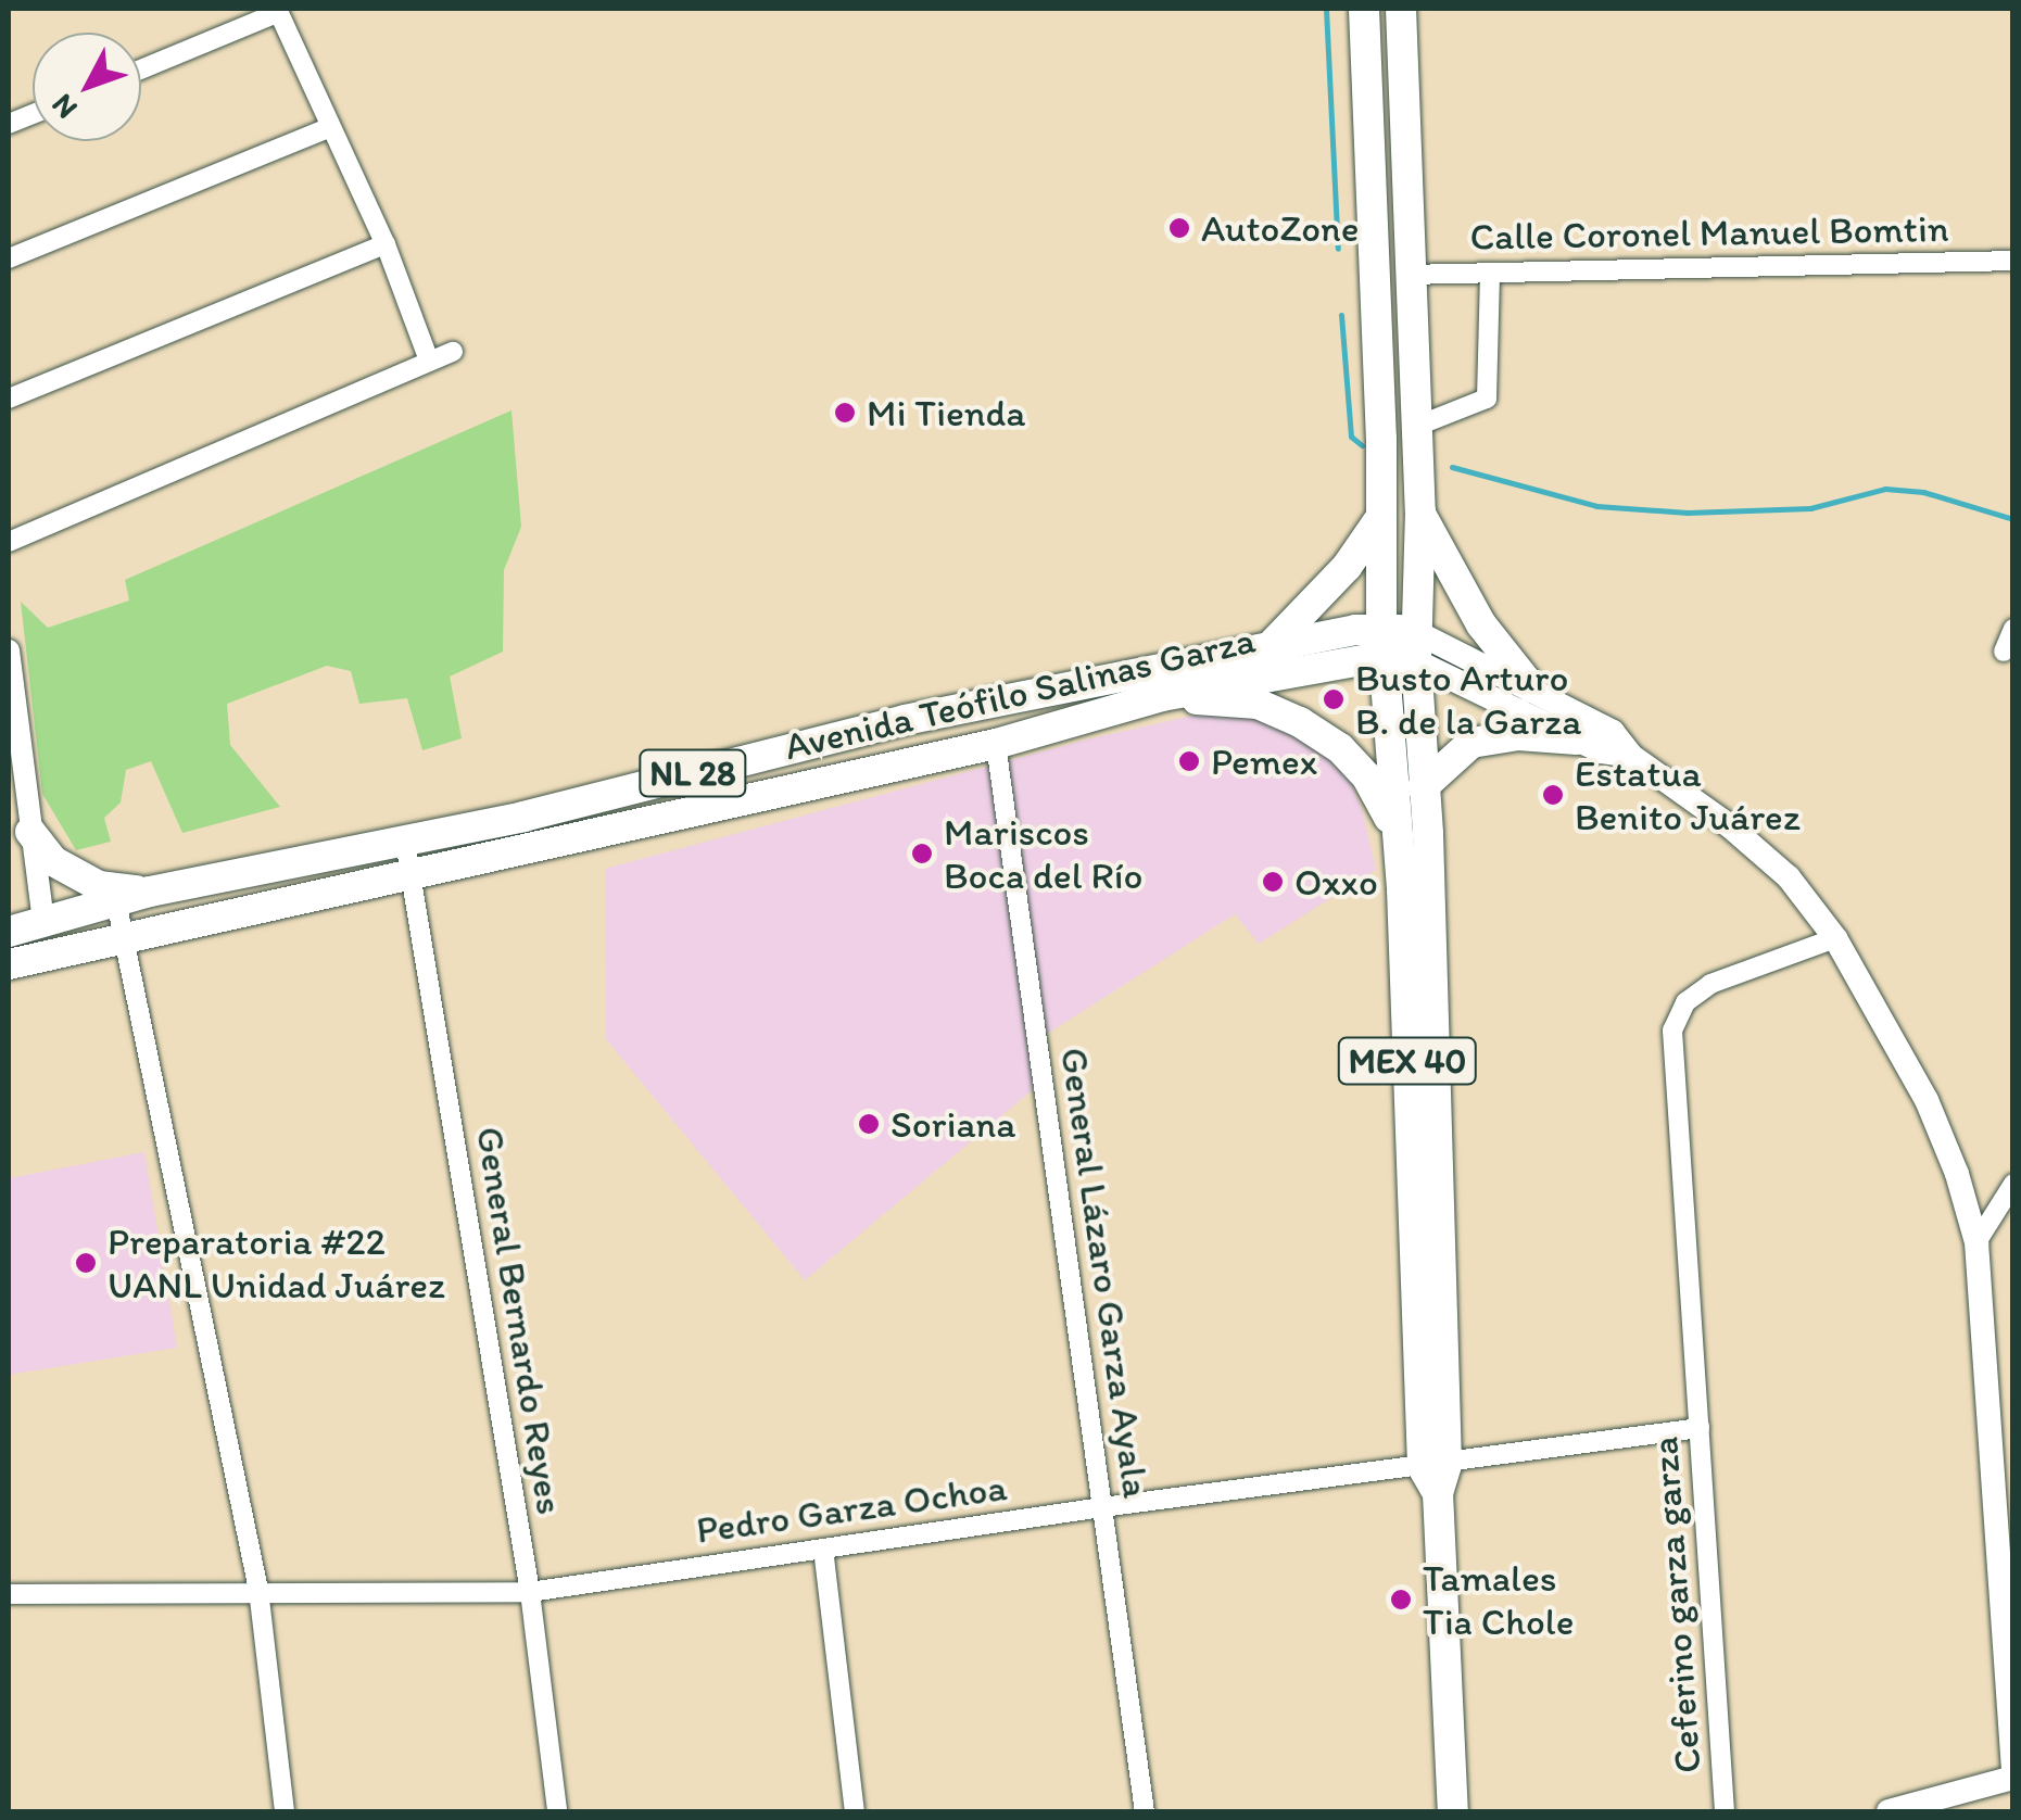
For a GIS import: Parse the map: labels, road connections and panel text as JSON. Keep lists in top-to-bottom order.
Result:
{
  "streets": {
    "main road": ["Avenida Teófilo Salinas Garza", "NL 28", "MEX 40"],
    "street": [
      "Calle Coronel Manuel Bomtin",
      "General Lázaro Garza Ayala",
      "General Bernardo Reyes",
      "Pedro Garza Ochoa",
      "Ceferino garza garza"
    ]
  },
  "crossings": [
    ["Calle Coronel Manuel Bomtin", "MEX 40"],
    ["Avenida Teófilo Salinas Garza", "MEX 40"],
    ["Avenida Teófilo Salinas Garza", "General Lázaro Garza Ayala"],
    ["Avenida Teófilo Salinas Garza", "General Bernardo Reyes"],
    ["MEX 40", "Pedro Garza Ochoa"],
    ["General Lázaro Garza Ayala", "Pedro Garza Ochoa"],
    ["General Bernardo Reyes", "Pedro Garza Ochoa"],
    ["Pedro Garza Ochoa", "Ceferino garza garza"]
  ],
  "places": [
    "AutoZone",
    "Mi Tienda",
    "Busto Arturo B. de la Garza",
    "Pemex",
    "Estatua Benito Juárez",
    "Mariscos Boca del Río",
    "Oxxo",
    "Soriana",
    "Preparatoria #22 UANL Unidad Juárez",
    "Tamales Tia Chole"
  ],
  "north": "bottom left"
}
